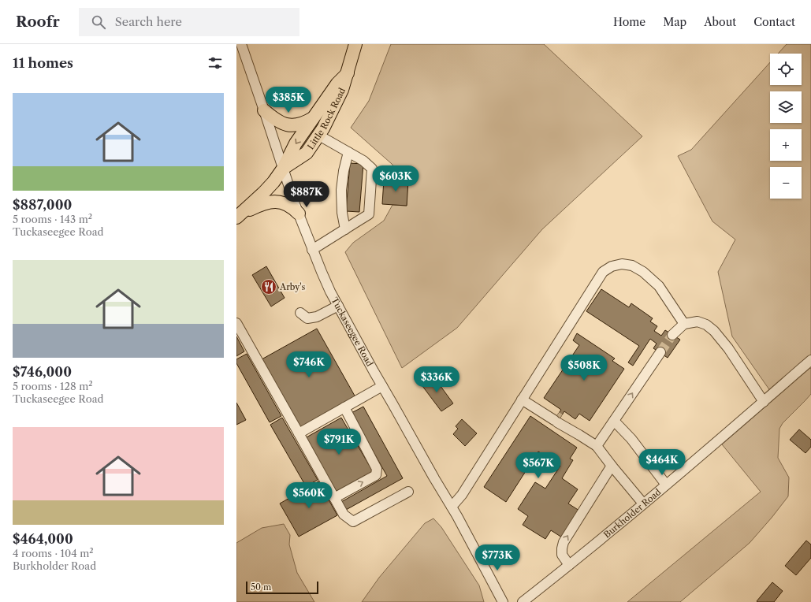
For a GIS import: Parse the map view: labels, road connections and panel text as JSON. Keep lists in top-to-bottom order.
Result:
{
  "streets": {
    "main road": ["Little Rock Road"],
    "street": ["Tuckaseegee Road", "Burkholder Road"]
  },
  "crossings": [
    ["Little Rock Road", "Tuckaseegee Road"]
  ],
  "places": {
    "restaurant": ["Arby's"]
  },
  "scale_bar": "50 m",
  "page": {
    "header": "Roofr",
    "search": "Search here",
    "nav": [
      "Home",
      "Map",
      "About",
      "Contact"
    ],
    "heading": "11 homes",
    "map_buttons": ["+", "−"],
    "list": [
      {
        "name": "$887,000",
        "note": "5 rooms · 143 m² · Tuckaseegee Road"
      },
      {
        "name": "$746,000",
        "note": "5 rooms · 128 m² · Tuckaseegee Road"
      },
      {
        "name": "$464,000",
        "note": "4 rooms · 104 m² · Burkholder Road"
      }
    ],
    "price": [
      "$385K",
      "$603K",
      "$887K",
      "$746K",
      "$508K",
      "$336K",
      "$791K",
      "$464K",
      "$567K",
      "$560K",
      "$773K"
    ],
    "scale": "50 m"
  }
}
